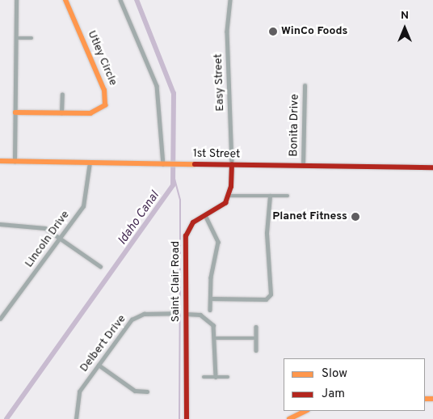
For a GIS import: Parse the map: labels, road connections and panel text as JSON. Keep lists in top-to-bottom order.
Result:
{
  "streets": {
    "street": [
      "Utley Circle",
      "Easy Street",
      "Bonita Drive",
      "1st Street",
      "Lincoln Drive",
      "Saint Clair Road",
      "Delbert Drive"
    ]
  },
  "crossings": [
    ["Easy Street", "1st Street"],
    ["Bonita Drive", "1st Street"],
    ["1st Street", "Lincoln Drive"]
  ],
  "water": ["Idaho Canal"],
  "places": ["WinCo Foods", "Planet Fitness"],
  "legend": ["Slow", "Jam"],
  "north": "top"
}
